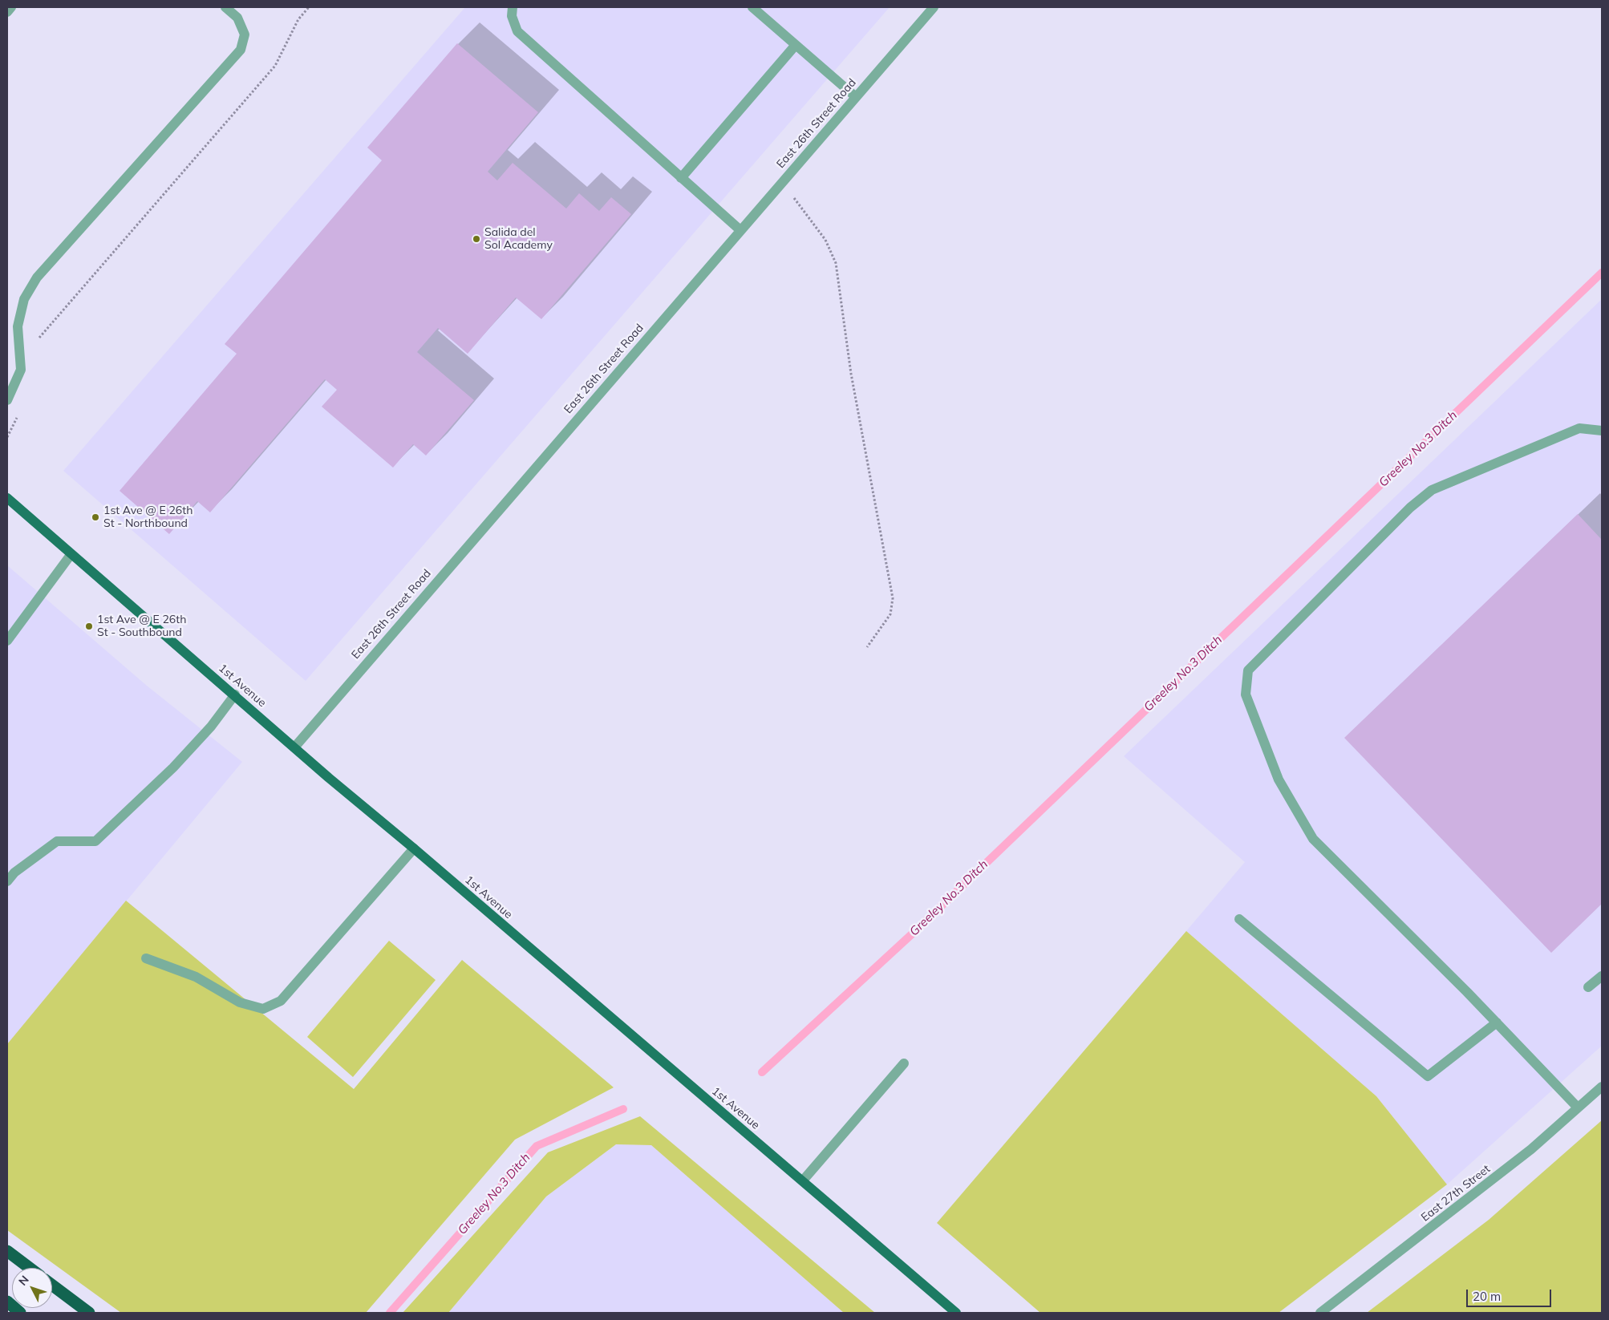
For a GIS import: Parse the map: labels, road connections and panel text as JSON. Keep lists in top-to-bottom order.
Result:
{
  "streets": {
    "main road": ["1st Avenue"],
    "street": ["East 26th Street Road", "East 27th Street"]
  },
  "crossings": [
    ["East 26th Street Road", "1st Avenue"]
  ],
  "water": ["Greeley No.3 Ditch"],
  "places": ["Salida del Sol Academy", "1st Ave @ E 26th St - Northbound", "1st Ave @ E 26th St - Southbound"],
  "scale_bar": "20 m",
  "north": "top left"
}
